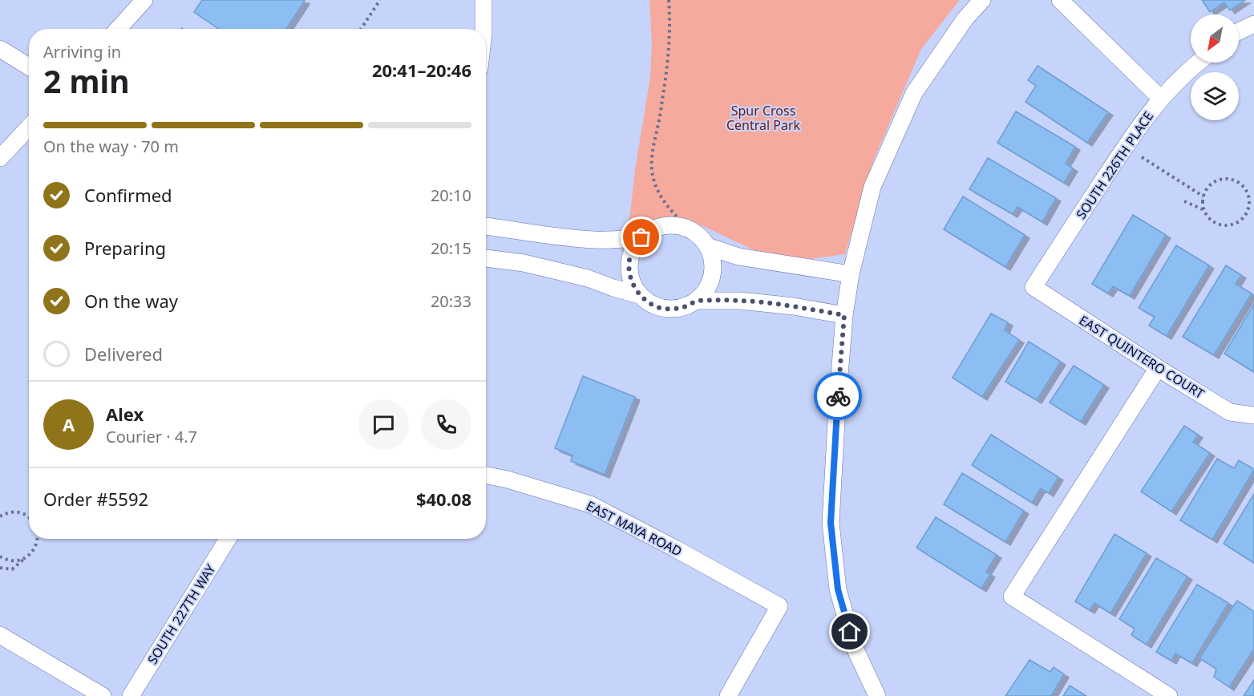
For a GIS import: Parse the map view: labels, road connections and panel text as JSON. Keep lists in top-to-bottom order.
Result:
{
  "streets": {
    "street": [
      "SOUTH 226TH PLACE",
      "EAST QUINTERO COURT",
      "EAST MAYA ROAD",
      "SOUTH 227TH WAY"
    ]
  },
  "crossings": [
    ["SOUTH 226TH PLACE", "EAST QUINTERO COURT"]
  ],
  "parks": ["Spur Cross Central Park"],
  "north": "bottom left",
  "page": {
    "heading": ["2 min", "Arriving in", "20:41–20:46"],
    "panel": [
      "Alex",
      "Courier · 4.7",
      "Order #5592",
      "$40.08"
    ],
    "bar": "On the way · 70 m",
    "list": [
      ["Confirmed", "20:10"],
      ["Preparing", "20:15"],
      ["On the way", "20:33"],
      "Delivered"
    ],
    "round": "A"
  }
}
